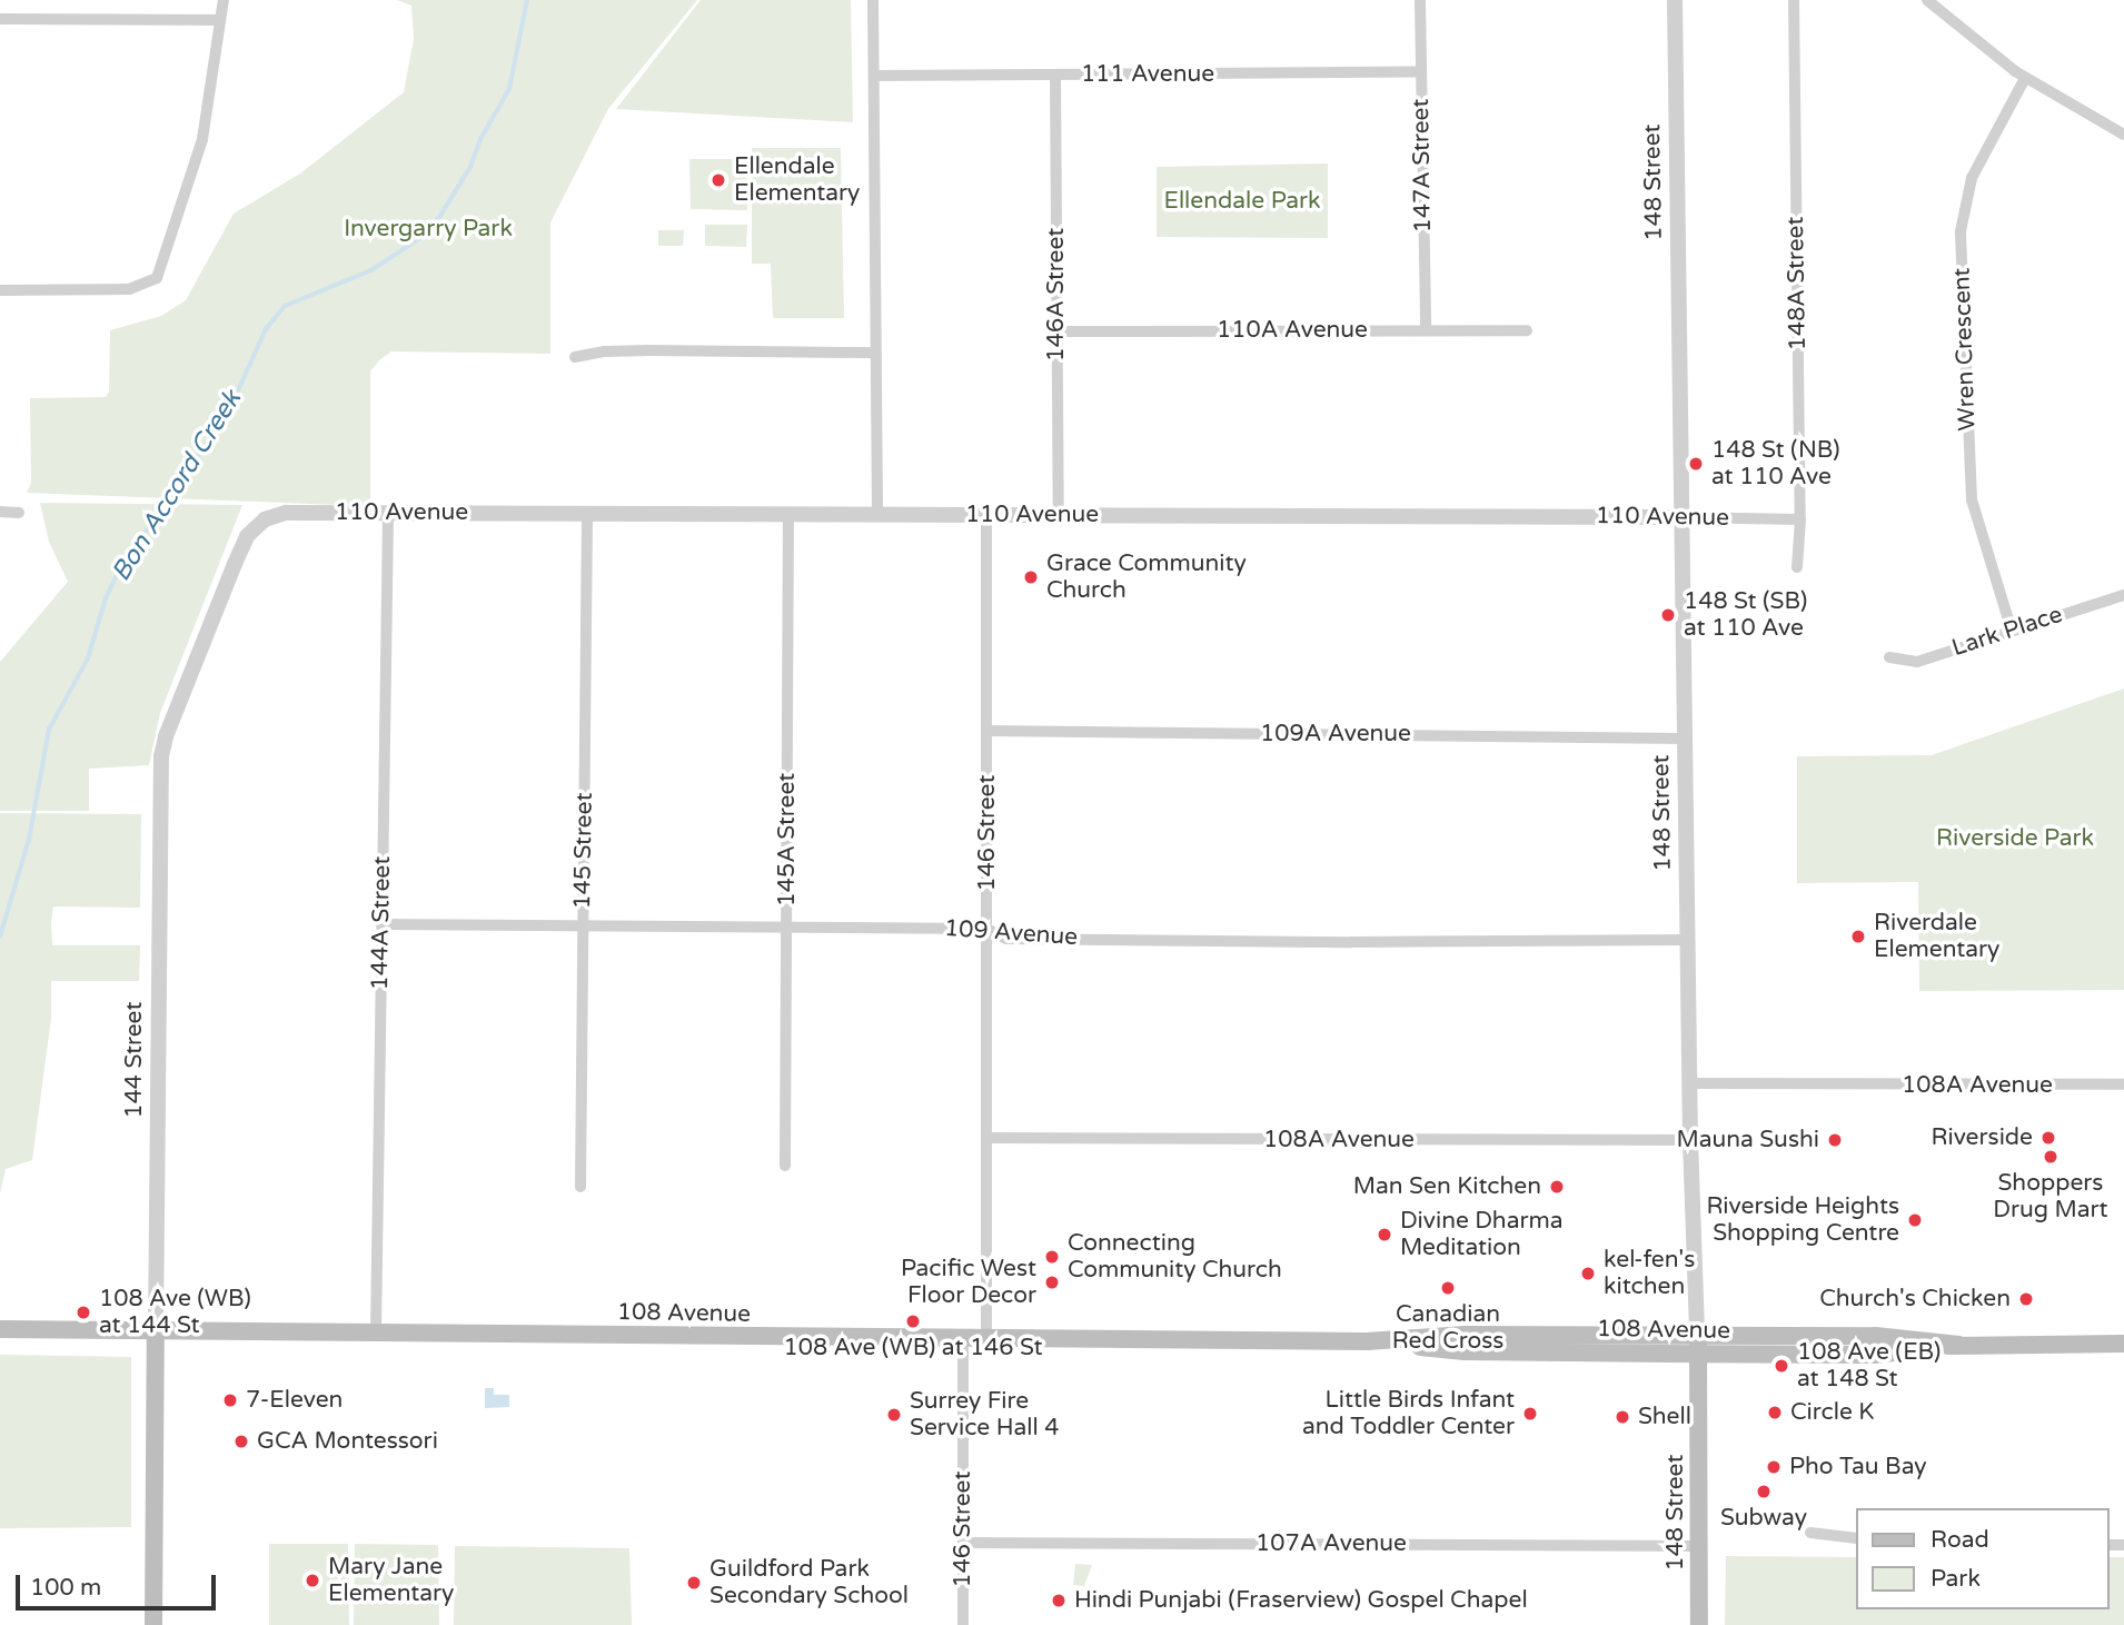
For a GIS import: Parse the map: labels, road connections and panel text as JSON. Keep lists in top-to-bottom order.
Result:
{
  "streets": {
    "main road": ["148 Street", "144 Street", "108 Avenue"],
    "street": [
      "111 Avenue",
      "147A Street",
      "148A Street",
      "146A Street",
      "110A Avenue",
      "Wren Crescent",
      "110 Avenue",
      "Lark Place",
      "109A Avenue",
      "146 Street",
      "145A Street",
      "145 Street",
      "144A Street",
      "109 Avenue",
      "108A Avenue",
      "107A Avenue"
    ]
  },
  "crossings": [
    ["111 Avenue", "147A Street"],
    ["111 Avenue", "146A Street"],
    ["147A Street", "110A Avenue"],
    ["148 Street", "110 Avenue"],
    ["148 Street", "109A Avenue"],
    ["148 Street", "109 Avenue"],
    ["148 Street", "108A Avenue"],
    ["148 Street", "108 Avenue"],
    ["148 Street", "107A Avenue"],
    ["148A Street", "110 Avenue"],
    ["146A Street", "110A Avenue"],
    ["146A Street", "110 Avenue"],
    ["Wren Crescent", "Lark Place"],
    ["110 Avenue", "146 Street"],
    ["110 Avenue", "145A Street"],
    ["110 Avenue", "145 Street"],
    ["110 Avenue", "144A Street"],
    ["110 Avenue", "144 Street"],
    ["109A Avenue", "146 Street"],
    ["146 Street", "109 Avenue"],
    ["146 Street", "108A Avenue"],
    ["146 Street", "108 Avenue"],
    ["146 Street", "107A Avenue"],
    ["145A Street", "109 Avenue"],
    ["145 Street", "109 Avenue"],
    ["144A Street", "109 Avenue"],
    ["144A Street", "108 Avenue"],
    ["144 Street", "108 Avenue"]
  ],
  "water": ["Bon Accord Creek"],
  "parks": ["Ellendale Park", "Invergarry Park", "Riverside Park"],
  "places": [
    "Ellendale Elementary",
    "148 St (NB) at 110 Ave",
    "Grace Community Church",
    "148 St (SB) at 110 Ave",
    "Riverdale Elementary",
    "Riverside",
    "Mauna Sushi",
    "Shoppers Drug Mart",
    "Man Sen Kitchen",
    "Riverside Heights Shopping Centre",
    "Divine Dharma Meditation",
    "Connecting Community Church",
    "kel-fen's kitchen",
    "Pacific West Floor Decor",
    "Canadian Red Cross",
    "Church's Chicken",
    "108 Ave (WB) at 144 St",
    "108 Ave (WB) at 146 St",
    "108 Ave (EB) at 148 St",
    "7-Eleven",
    "Circle K",
    "Little Birds Infant and Toddler Center",
    "Surrey Fire Service Hall 4",
    "Shell",
    "GCA Montessori",
    "Pho Tau Bay",
    "Subway",
    "Mary Jane Elementary",
    "Guildford Park Secondary School",
    "Hindi Punjabi (Fraserview) Gospel Chapel"
  ],
  "legend": ["Road", "Park"],
  "scale_bar": "100 m"
}
